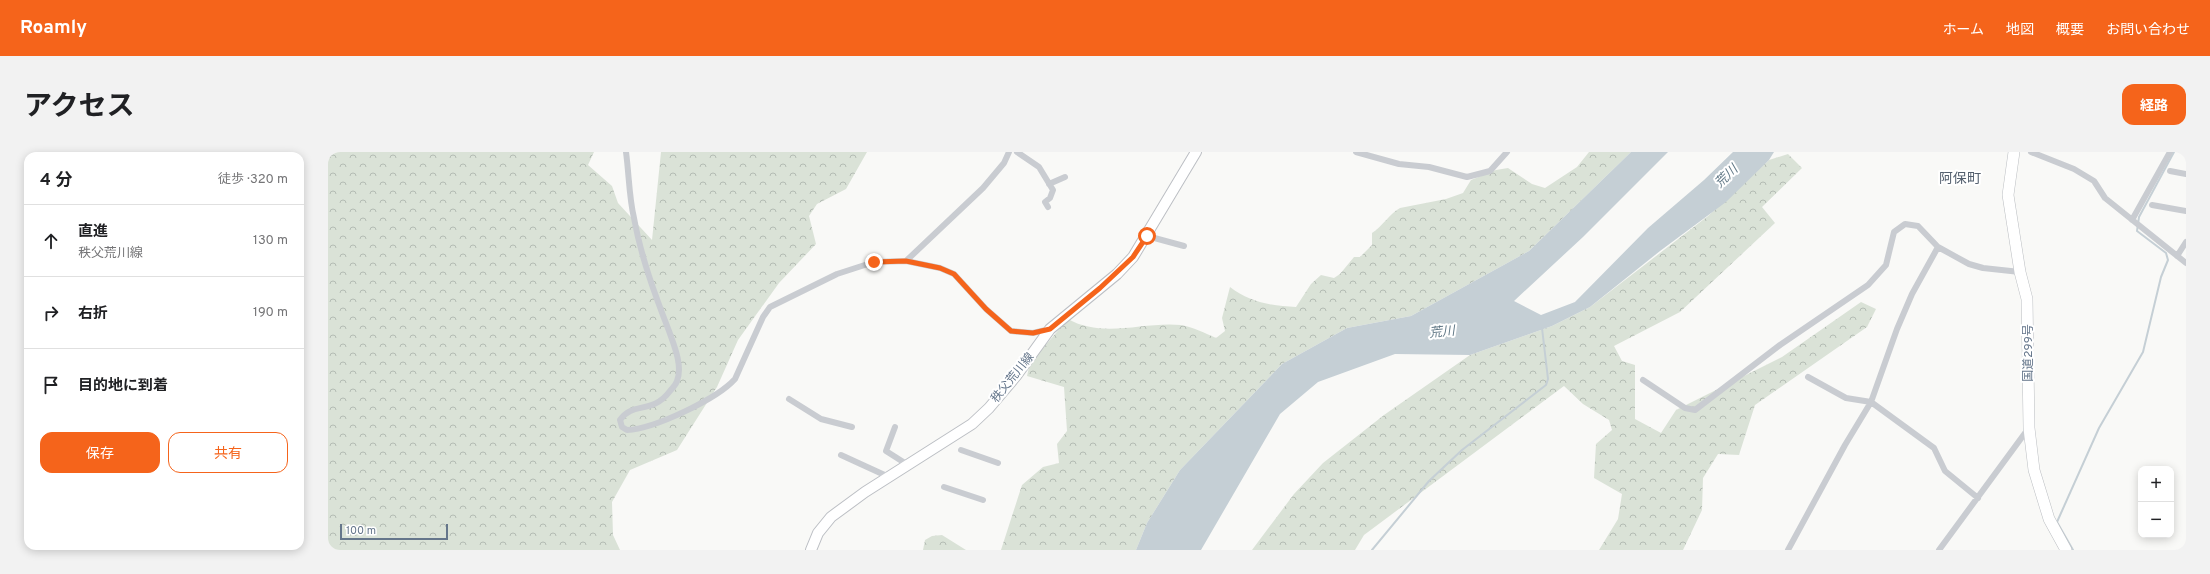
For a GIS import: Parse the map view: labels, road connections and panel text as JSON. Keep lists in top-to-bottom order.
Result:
{
  "streets": {
    "highway": ["国道299号"],
    "main road": ["秩父荒川線"]
  },
  "districts": ["阿保町"],
  "water": ["荒川"],
  "scale_bar": "100 m",
  "page": {
    "header": "Roamly",
    "nav": [
      "ホーム",
      "地図",
      "概要",
      "お問い合わせ"
    ],
    "title": "アクセス",
    "buttons": [
      "経路",
      ["保存", "共有"]
    ],
    "heading": ["4 分", "徒歩 · 320 m"],
    "list": [
      ["直進", "秩父荒川線", "130 m"],
      ["右折", "190 m"],
      "目的地に到着"
    ],
    "map_buttons": ["+", "−"],
    "scale": "100 m"
  }
}
